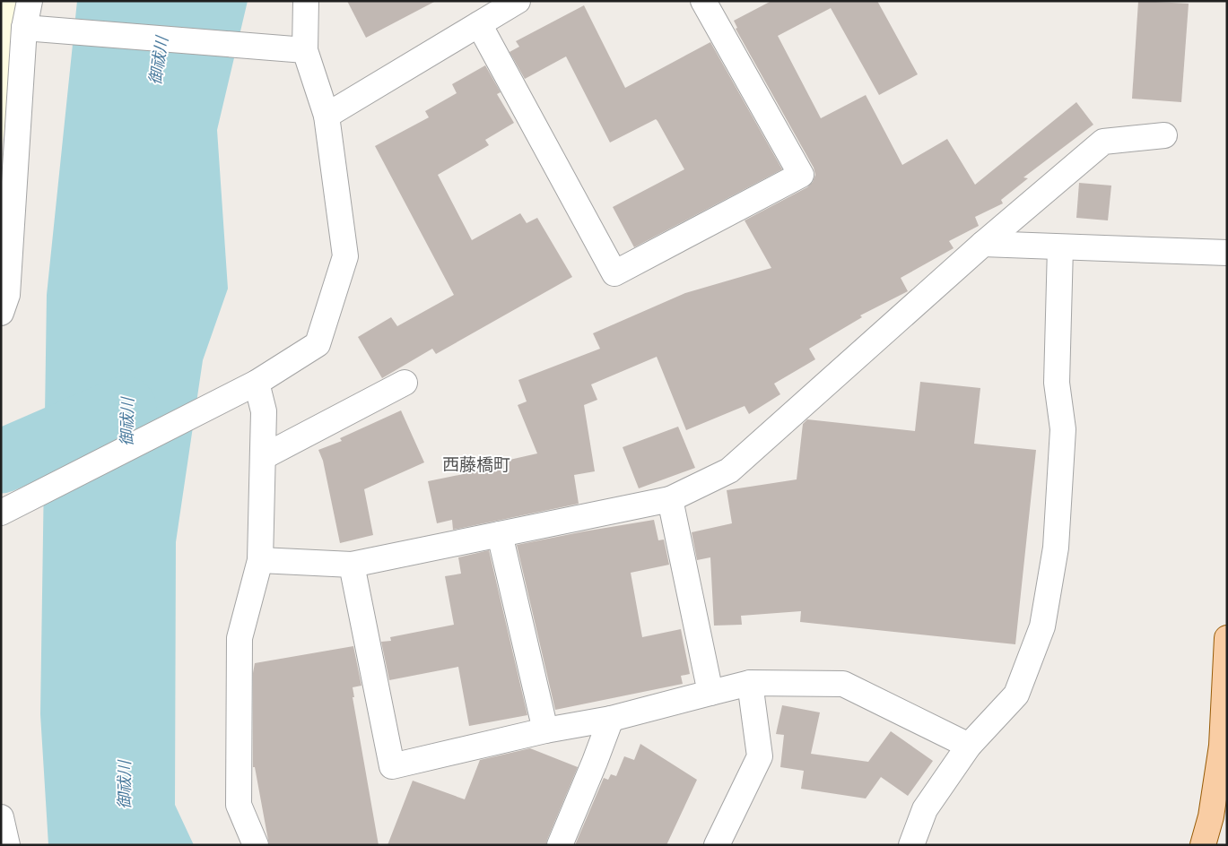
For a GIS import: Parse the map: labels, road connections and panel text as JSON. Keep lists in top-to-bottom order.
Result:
{
  "districts": ["西藤橋町"],
  "water": ["御祓川"]
}
